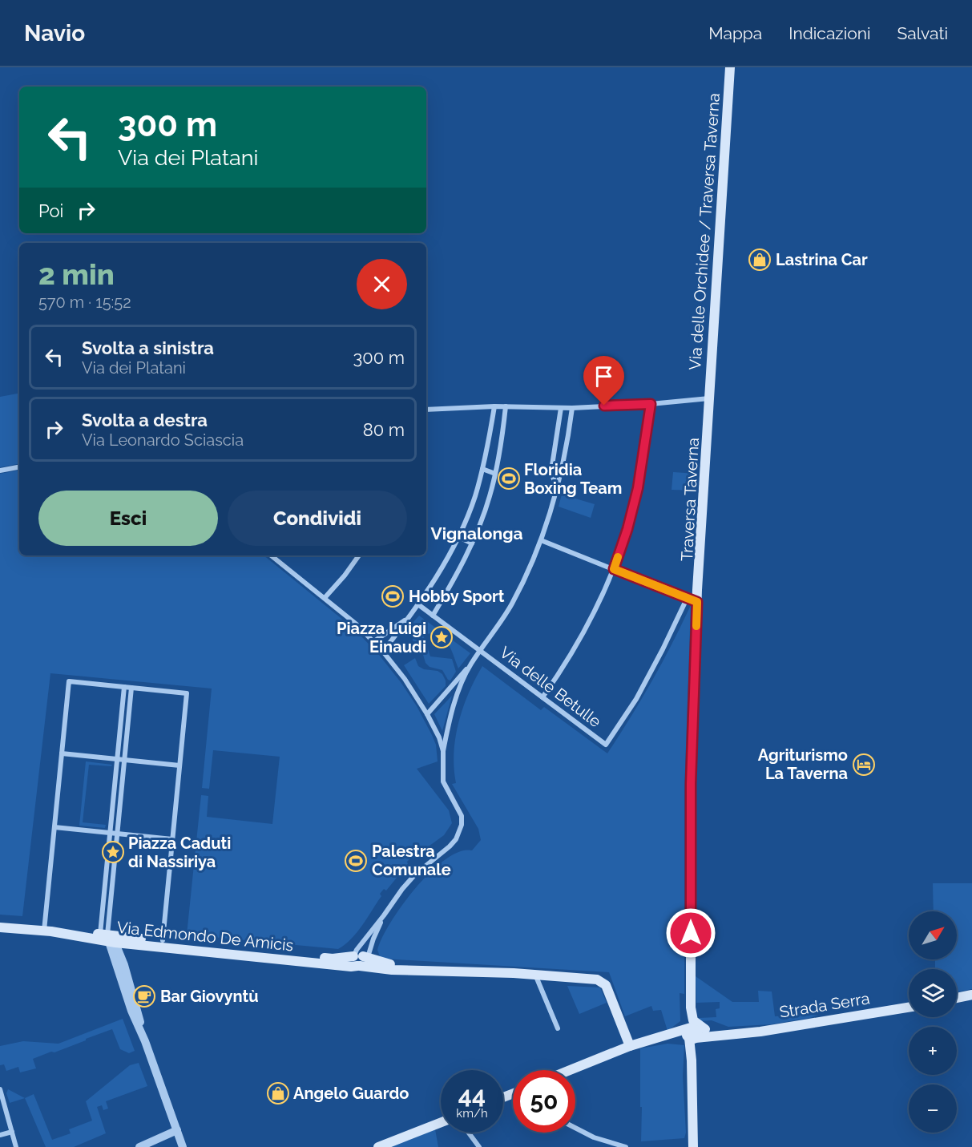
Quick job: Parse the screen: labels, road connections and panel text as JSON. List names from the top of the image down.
{
  "streets": {
    "main road": ["Via delle Orchidee / Traversa Taverna", "Via Edmondo De Amicis", "Strada Serra"],
    "street": ["Via delle Betulle"]
  },
  "districts": ["Vignalonga"],
  "places": {
    "shop": ["Lastrina Car", "Angelo Guardo"],
    "sports": ["Floridia Boxing Team", "Hobby Sport", "Palestra Comunale"],
    "place": ["Piazza Luigi Einaudi", "Piazza Caduti di Nassiriya"],
    "hotel": ["Agriturismo La Taverna"],
    "cafe": ["Bar Giovyntù"]
  },
  "north": "top right",
  "page": {
    "header": "Navio",
    "nav": ["Mappa", "Indicazioni", "Salvati"],
    "turn": ["300 m", "Via dei Platani"],
    "then": "Poi",
    "heading": ["2 min", "570 m · 15:52"],
    "list": [
      {
        "name": "Svolta a sinistra",
        "note": "Via dei Platani",
        "value": "300 m"
      },
      {
        "name": "Svolta a destra",
        "note": "Via Leonardo Sciascia",
        "value": "80 m"
      }
    ],
    "buttons": ["Esci", "Condividi"],
    "map_buttons": ["+", "−"],
    "speed": "44 km/h",
    "limit": "50"
  }
}
